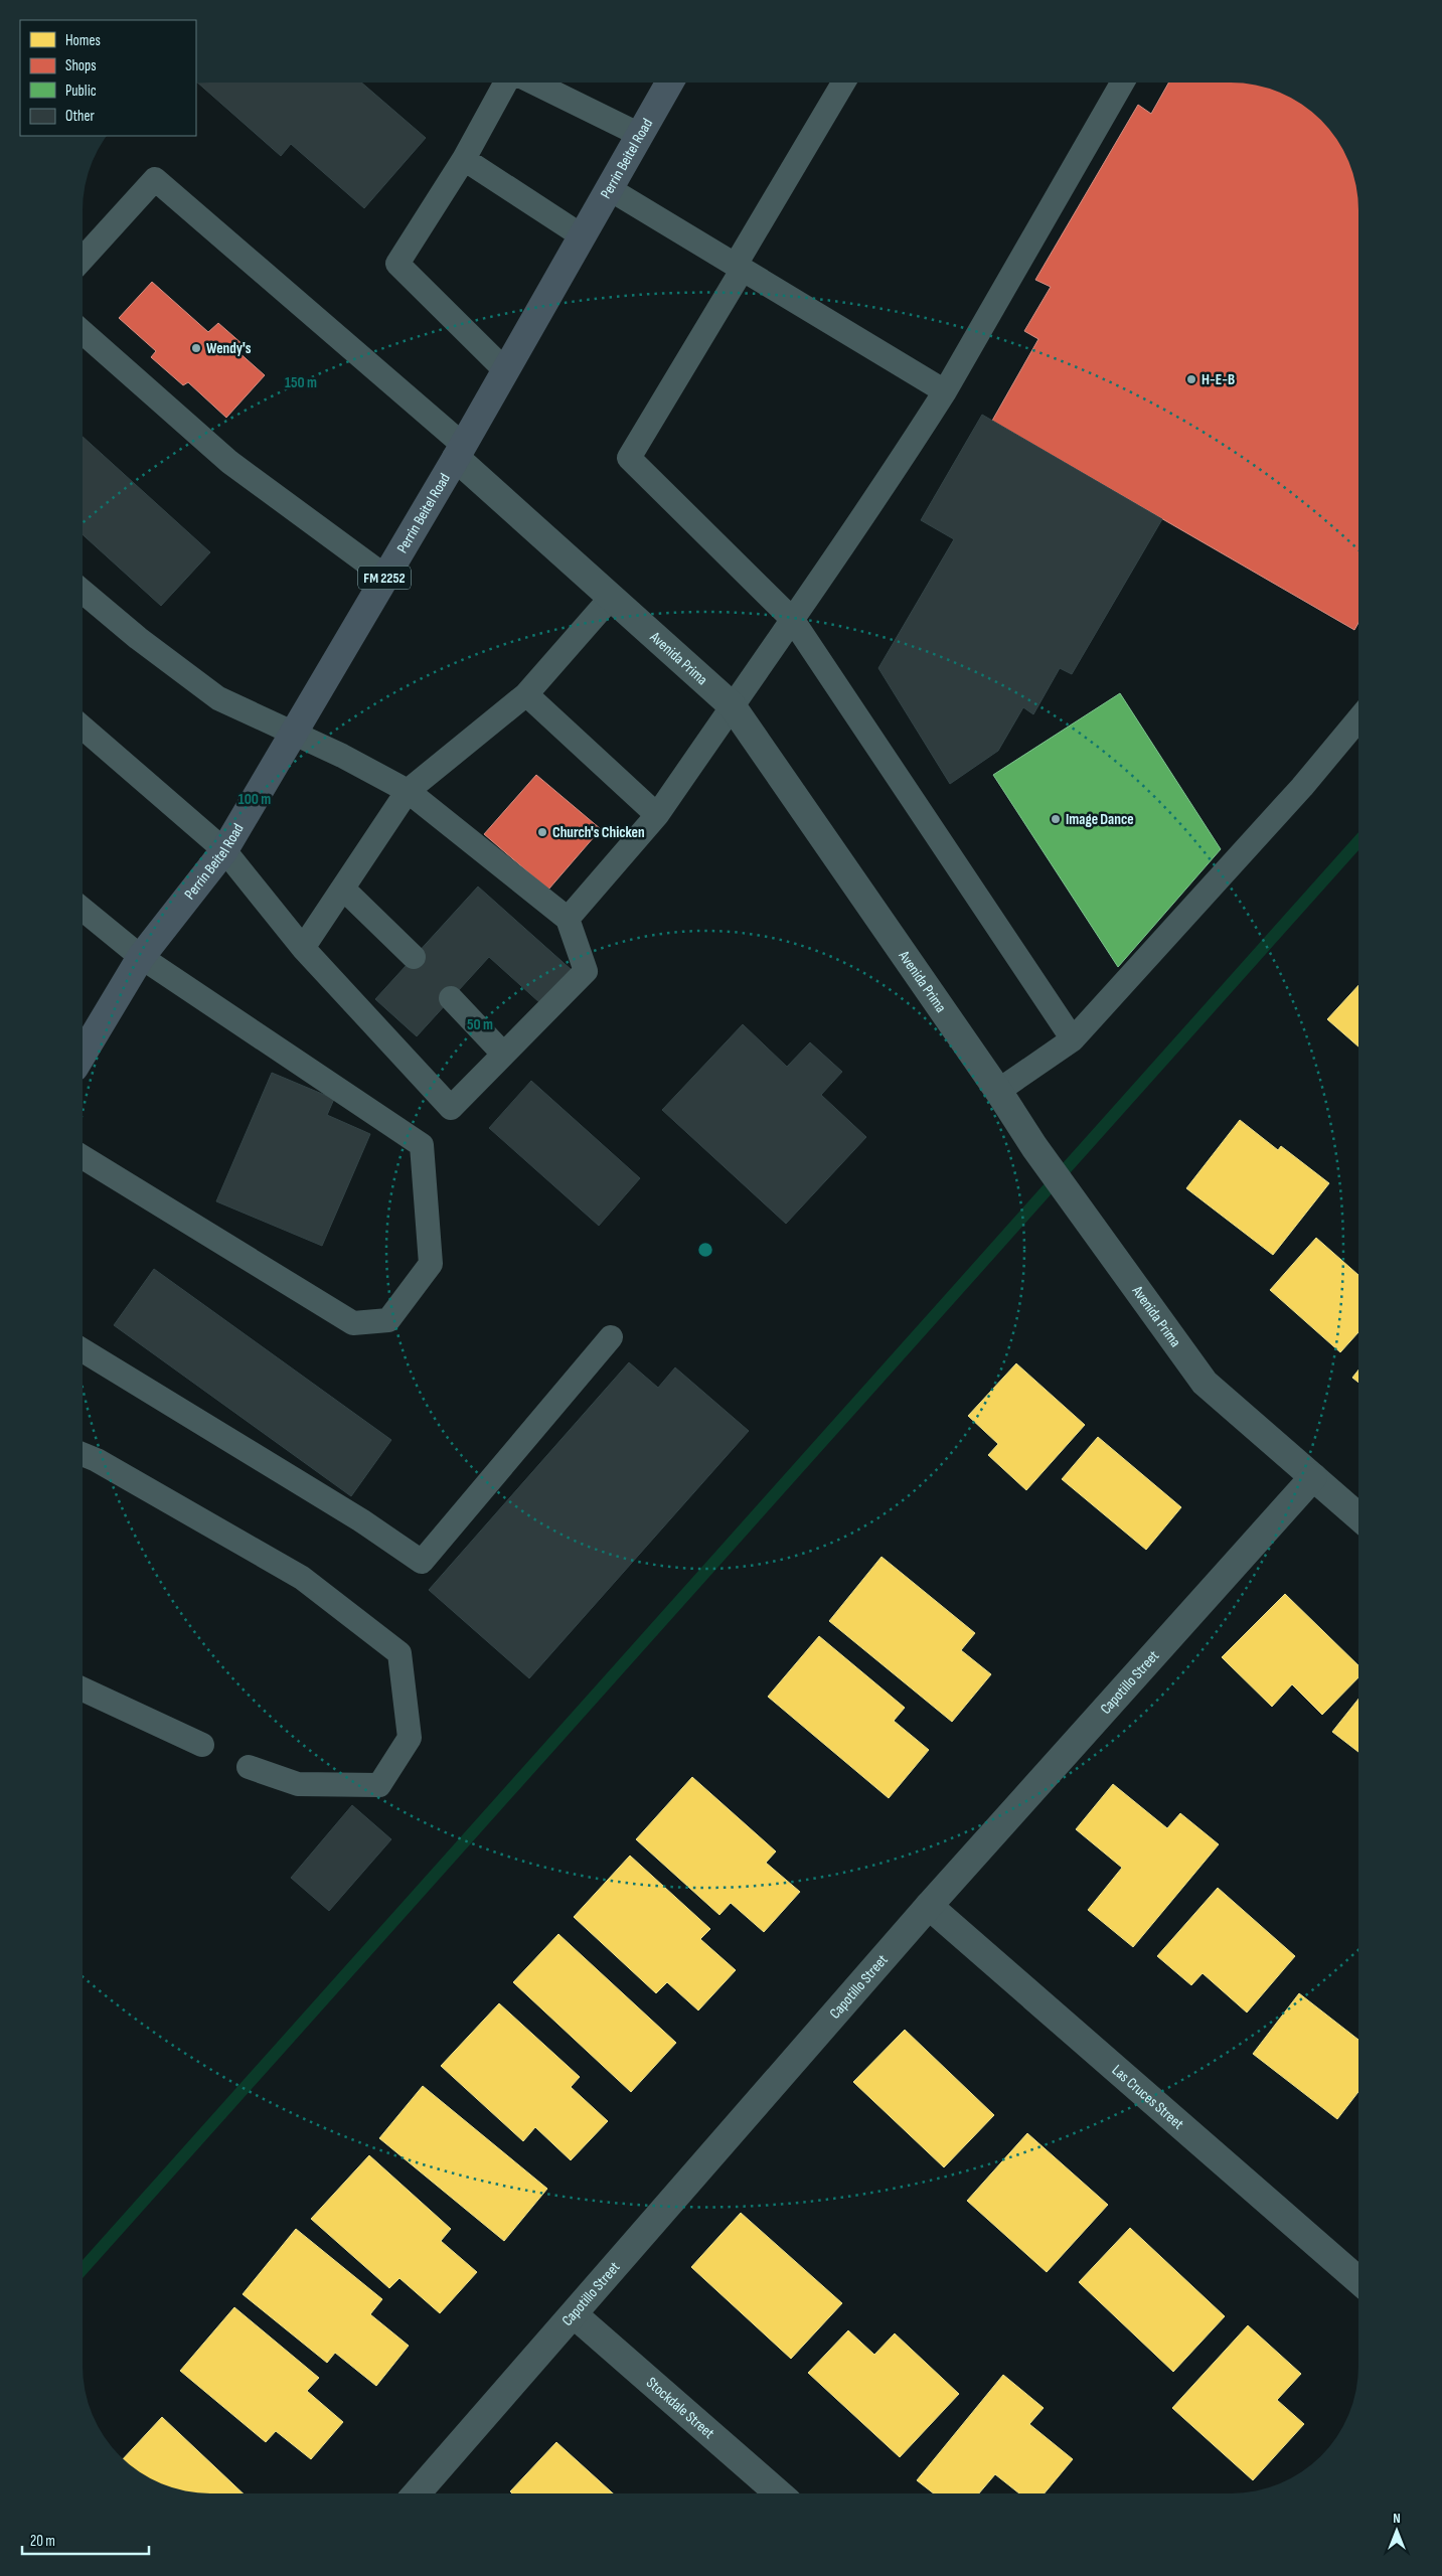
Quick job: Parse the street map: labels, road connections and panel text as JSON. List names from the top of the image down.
{
  "streets": {
    "main road": ["Perrin Beitel Road", "FM 2252"],
    "street": [
      "Avenida Prima",
      "Capotillo Street",
      "Las Cruces Street",
      "Stockdale Street"
    ]
  },
  "crossings": [
    ["Perrin Beitel Road", "Avenida Prima"],
    ["Avenida Prima", "Capotillo Street"],
    ["Capotillo Street", "Las Cruces Street"],
    ["Capotillo Street", "Stockdale Street"]
  ],
  "places": [
    "Wendy's",
    "H-E-B",
    "Image Dance",
    "Church's Chicken"
  ],
  "legend": [
    "Homes",
    "Shops",
    "Public",
    "Other"
  ],
  "scale_bar": "20 m",
  "north": "top",
  "rings": ["150 m", "100 m", "50 m"]
}
